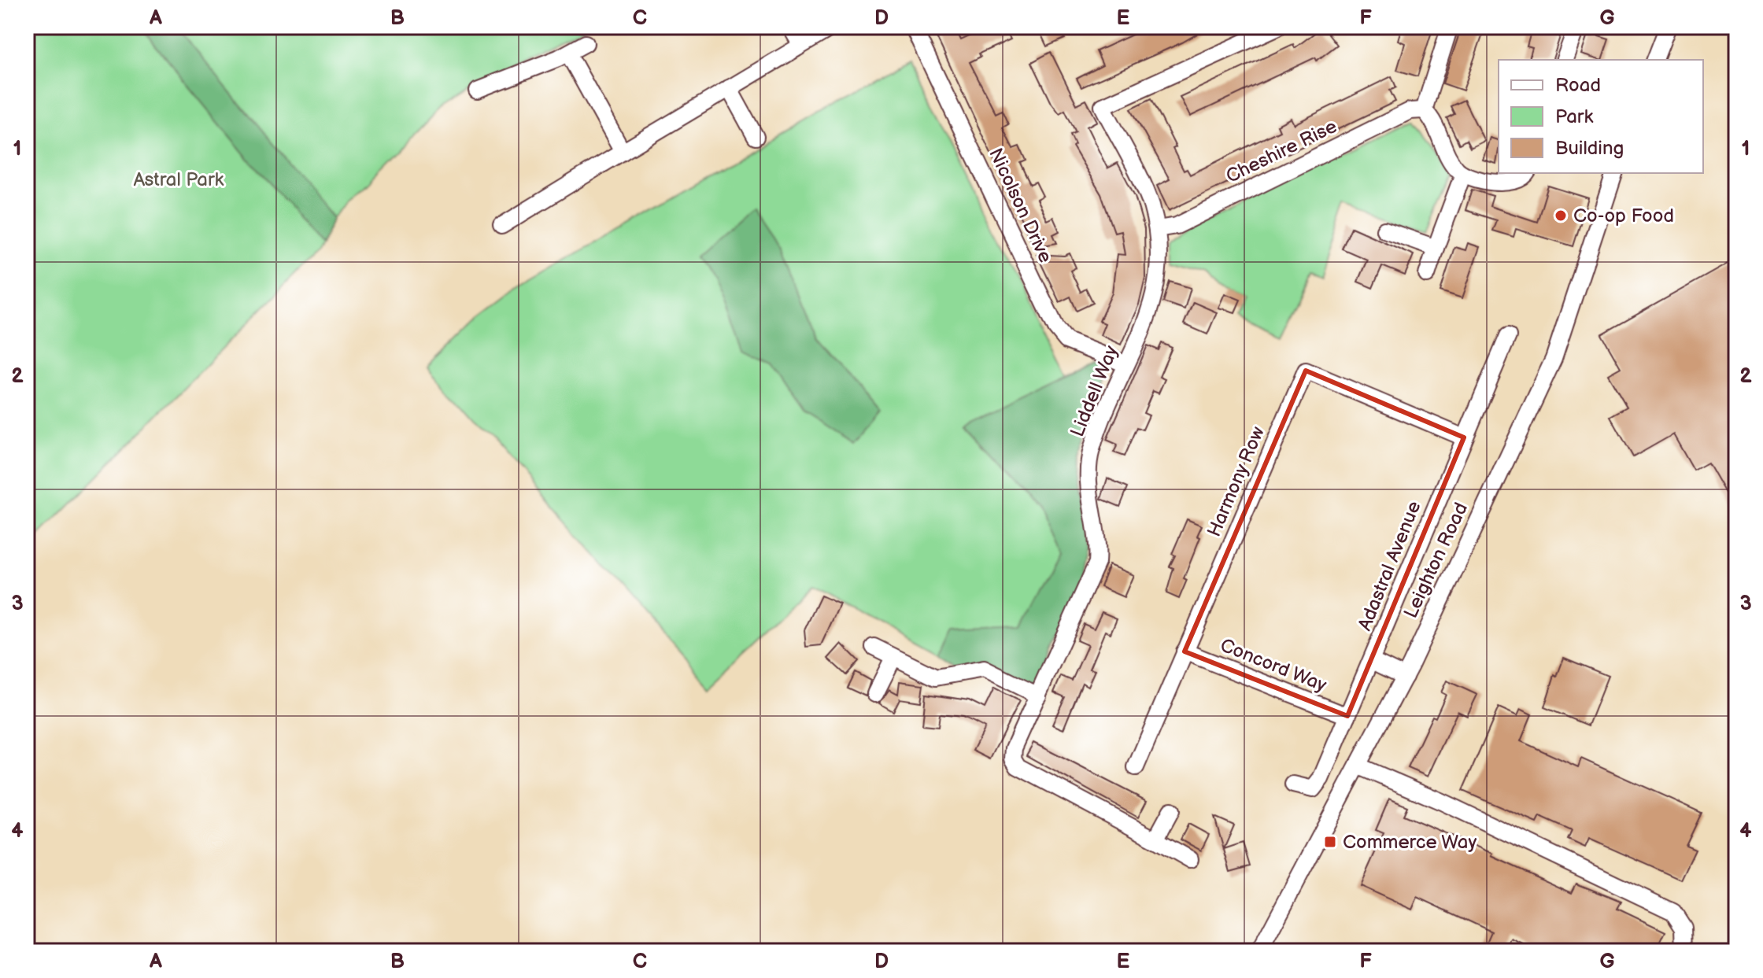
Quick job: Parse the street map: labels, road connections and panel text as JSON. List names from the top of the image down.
{
  "streets": {
    "street": [
      "Cheshire Rise",
      "Nicolson Drive",
      "Liddell Way",
      "Harmony Row",
      "Leighton Road",
      "Adastral Avenue",
      "Concord Way"
    ]
  },
  "crossings": [
    ["Cheshire Rise", "Liddell Way"],
    ["Nicolson Drive", "Liddell Way"],
    ["Harmony Row", "Adastral Avenue"],
    ["Harmony Row", "Concord Way"],
    ["Adastral Avenue", "Concord Way"]
  ],
  "parks": ["Astral Park"],
  "places": {
    "other": ["Co-op Food"],
    "transit": ["Commerce Way"]
  },
  "legend": ["Road", "Park", "Building"],
  "grid": {
    "columns": [
      "A",
      "B",
      "C",
      "D",
      "E",
      "F",
      "G"
    ],
    "rows": [
      "1",
      "2",
      "3",
      "4"
    ]
  }
}
